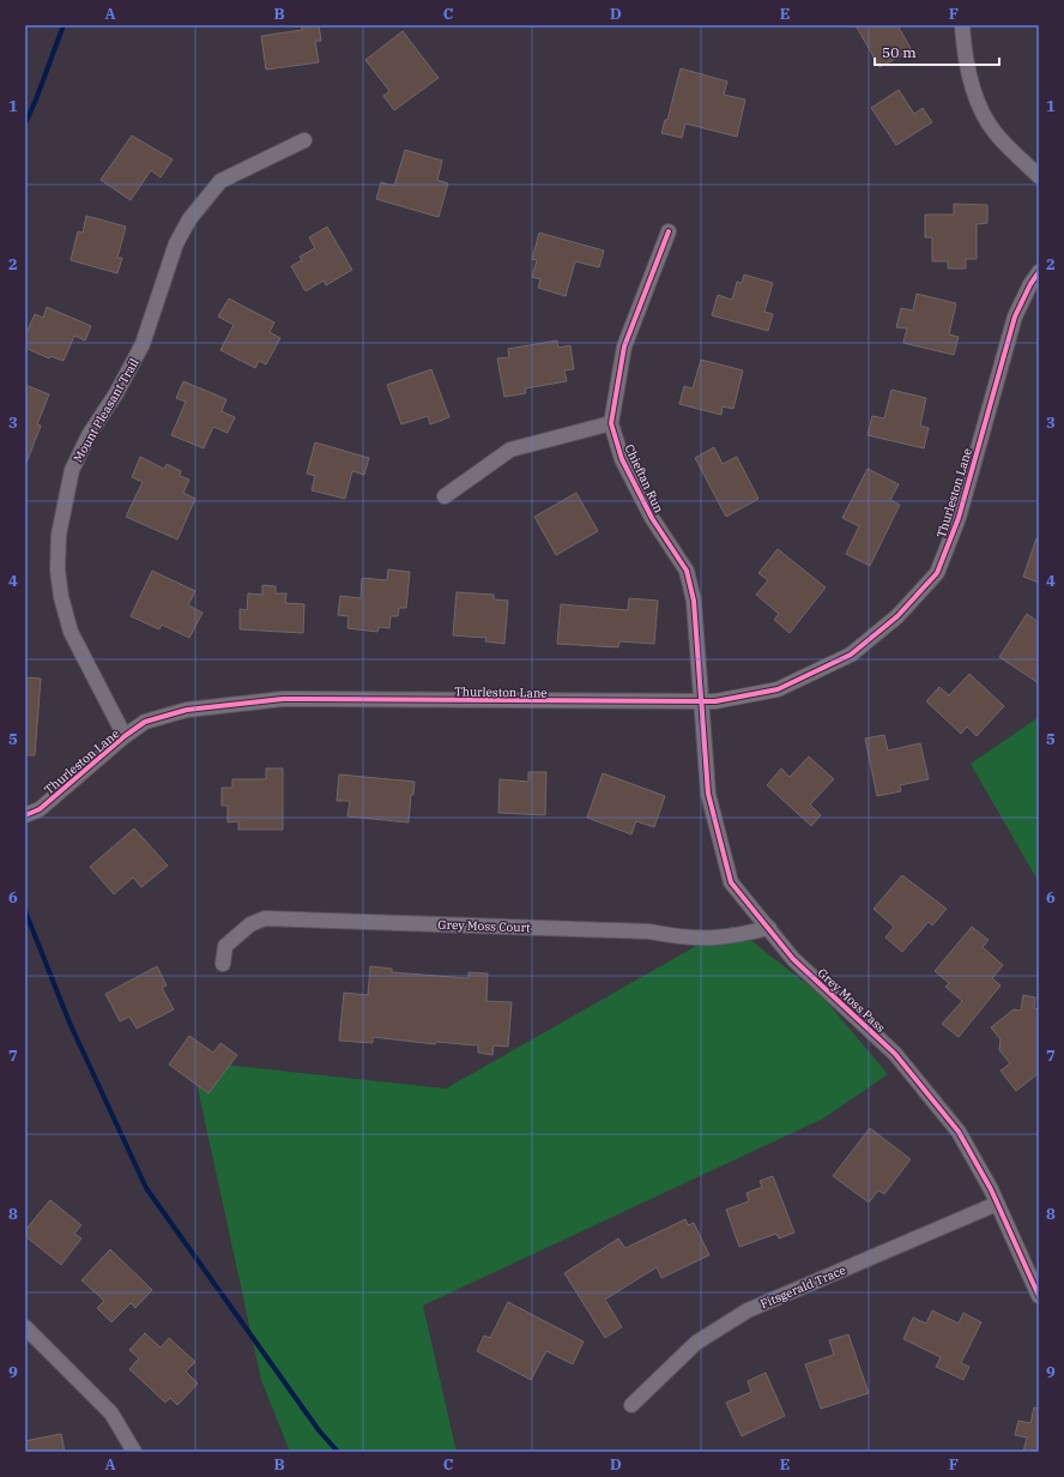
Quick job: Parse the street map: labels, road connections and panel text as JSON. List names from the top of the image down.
{
  "streets": {
    "street": [
      "Mount Pleasant Trail",
      "Chieftan Run",
      "Thurleston Lane",
      "Grey Moss Court",
      "Grey Moss Pass",
      "Fitsgerald Trace"
    ]
  },
  "crossings": [
    ["Mount Pleasant Trail", "Thurleston Lane"],
    ["Chieftan Run", "Thurleston Lane"],
    ["Chieftan Run", "Grey Moss Pass"],
    ["Thurleston Lane", "Grey Moss Pass"],
    ["Grey Moss Court", "Grey Moss Pass"],
    ["Grey Moss Pass", "Fitsgerald Trace"]
  ],
  "scale_bar": "50 m",
  "grid": {
    "columns": [
      "A",
      "B",
      "C",
      "D",
      "E",
      "F"
    ],
    "rows": [
      "1",
      "2",
      "3",
      "4",
      "5",
      "6",
      "7",
      "8",
      "9"
    ]
  }
}
